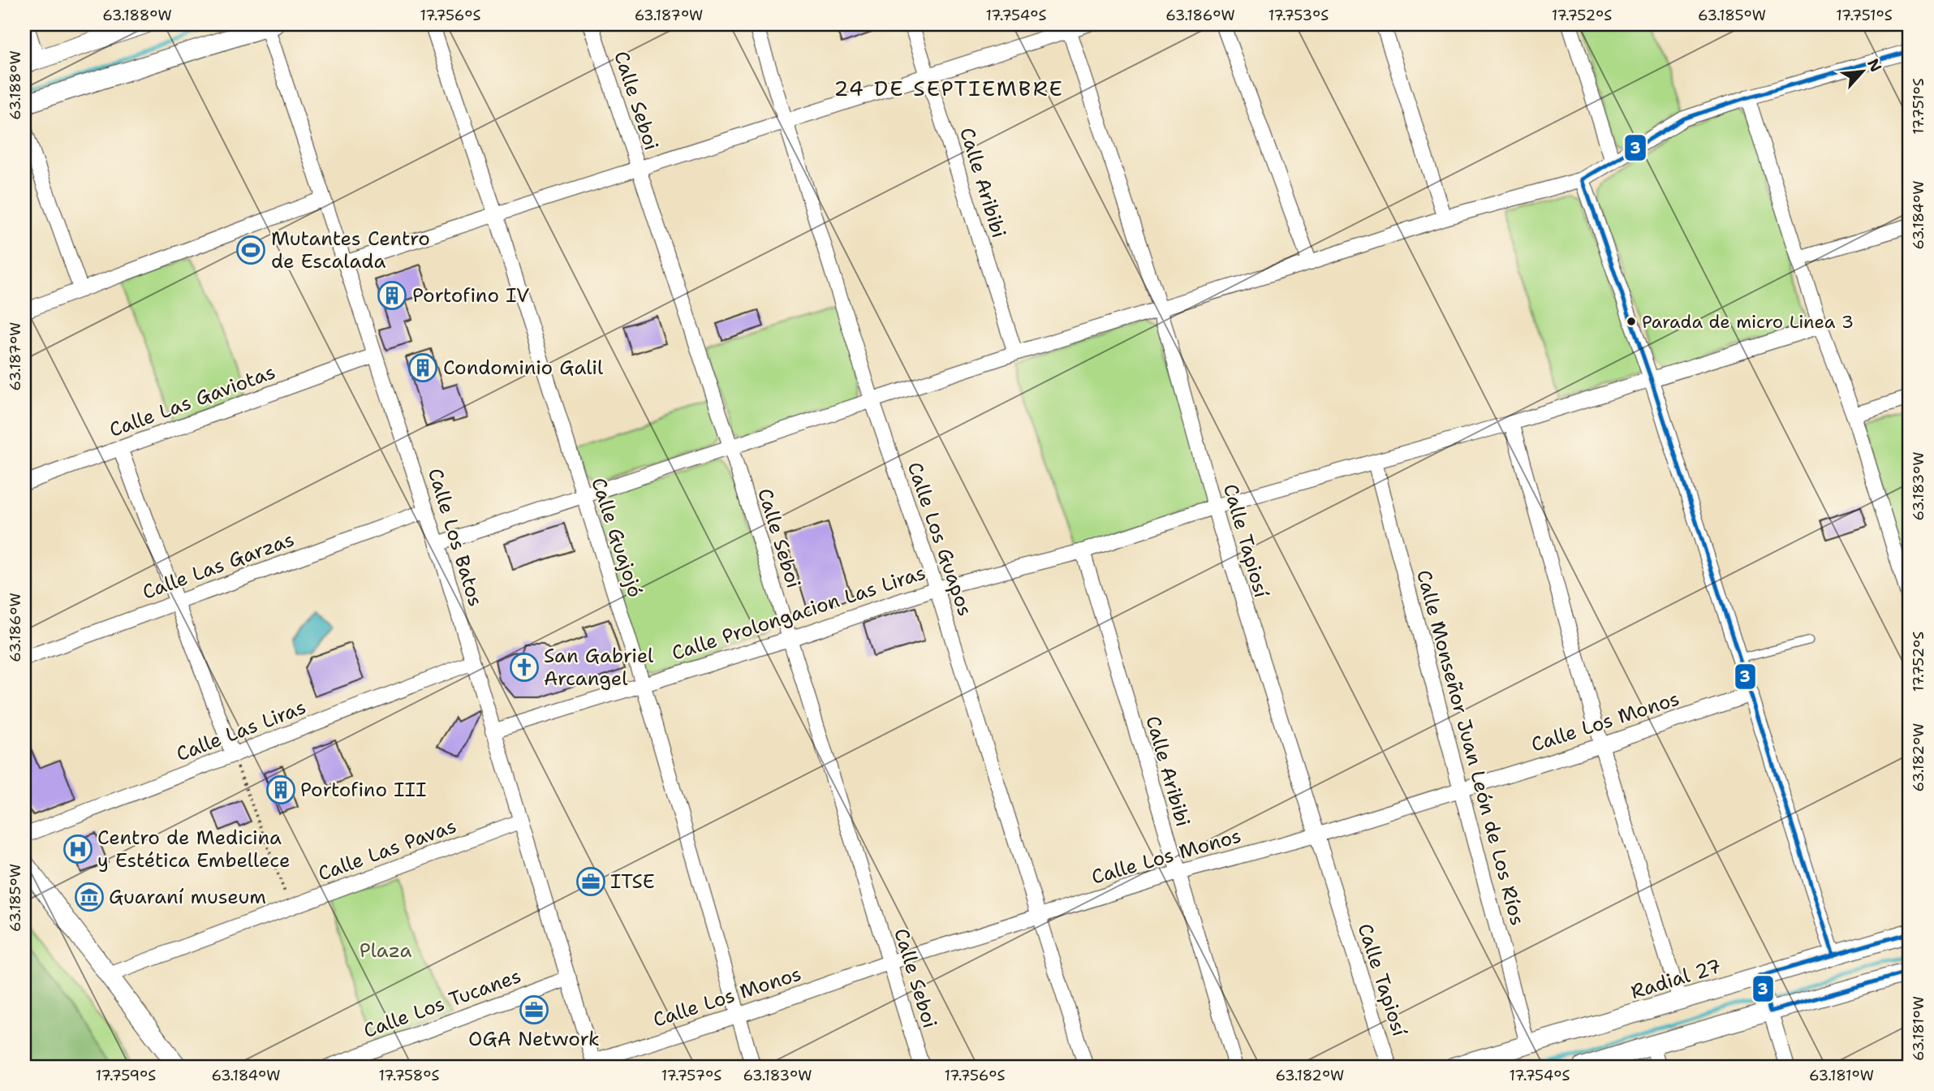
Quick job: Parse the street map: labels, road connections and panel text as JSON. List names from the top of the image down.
{
  "streets": {
    "street": [
      "Calle Seboi",
      "Calle Aribibi",
      "Calle Las Gaviotas",
      "Calle Los Batos",
      "Calle Guajojó",
      "Calle Los Guapos",
      "Calle Tapiosí",
      "Calle Las Garzas",
      "Calle Prolongacion Las Liras",
      "Calle Los Monos",
      "Calle Las Liras",
      "Calle Monseñor Juan León de Los Ríos",
      "Calle Las Pavas",
      "Radial 27",
      "Calle Los Tucanes"
    ]
  },
  "crossings": [
    ["Calle Seboi", "Calle Prolongacion Las Liras"],
    ["Calle Seboi", "Calle Los Monos"],
    ["Calle Aribibi", "Calle Prolongacion Las Liras"],
    ["Calle Aribibi", "Calle Los Monos"],
    ["Calle Las Gaviotas", "Calle Los Batos"],
    ["Calle Los Batos", "Calle Las Garzas"],
    ["Calle Los Batos", "Calle Prolongacion Las Liras"],
    ["Calle Los Batos", "Calle Los Monos"],
    ["Calle Los Batos", "Calle Las Liras"],
    ["Calle Los Batos", "Calle Las Pavas"],
    ["Calle Los Batos", "Calle Los Tucanes"],
    ["Calle Guajojó", "Calle Prolongacion Las Liras"],
    ["Calle Guajojó", "Calle Los Monos"],
    ["Calle Los Guapos", "Calle Prolongacion Las Liras"],
    ["Calle Los Guapos", "Calle Los Monos"],
    ["Calle Tapiosí", "Calle Prolongacion Las Liras"],
    ["Calle Tapiosí", "Calle Los Monos"],
    ["Calle Prolongacion Las Liras", "Calle Monseñor Juan León de Los Ríos"],
    ["Calle Los Monos", "Calle Monseñor Juan León de Los Ríos"],
    ["Calle Monseñor Juan León de Los Ríos", "Radial 27"]
  ],
  "districts": ["24 DE SEPTIEMBRE"],
  "parks": ["Plaza"],
  "places": {
    "sports": ["Mutantes Centro de Escalada"],
    "building": ["Portofino IV", "Condominio Galil", "Portofino III"],
    "other": ["Parada de micro Linea 3"],
    "church": ["San Gabriel Arcangel"],
    "hospital": ["Centro de Medicina y Estética Embellece"],
    "office": ["ITSE", "OGA Network"],
    "museum": ["Guaraní museum"]
  },
  "lines": ["transit line 3"],
  "north": "top right",
  "coordinates": [
    "63.188°W",
    "17.756°S",
    "63.187°W",
    "17.754°S",
    "63.186°W",
    "17.753°S",
    "17.752°S",
    "63.185°W",
    "17.751°S",
    "63.184°W",
    "63.183°W",
    "63.182°W",
    "63.181°W",
    "17.759°S",
    "17.758°S",
    "17.757°S"
  ]
}
